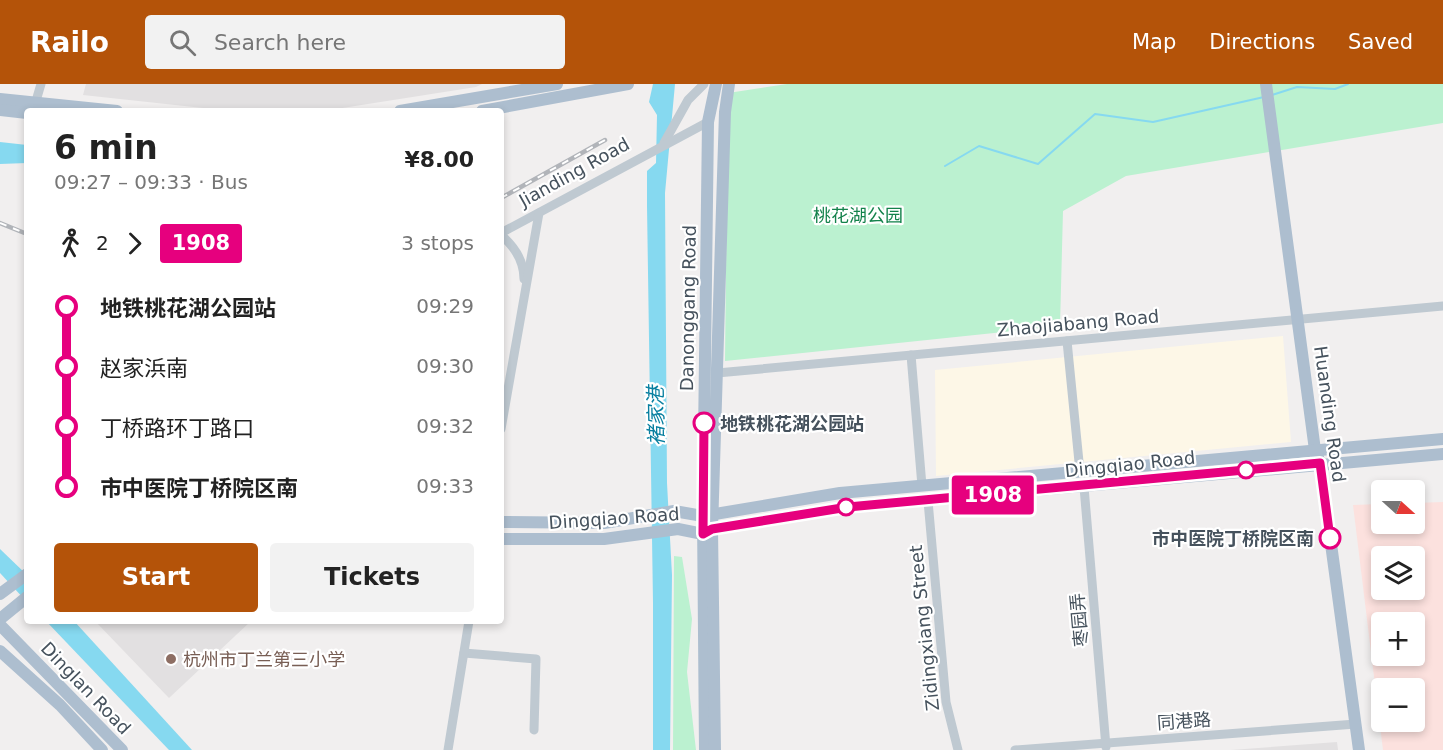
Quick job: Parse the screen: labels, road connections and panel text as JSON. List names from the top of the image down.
{
  "streets": {
    "main road": [
      "Danonggang Road",
      "Huanding Road",
      "Dingqiao Road",
      "Dinglan Road"
    ],
    "street": [
      "Jianding Road",
      "Zhaojiabang Road",
      "枣园弄",
      "Zidingxiang Street",
      "同港路"
    ]
  },
  "crossings": [
    ["Jianding Road", "Danonggang Road"],
    ["Danonggang Road", "Zhaojiabang Road"],
    ["Danonggang Road", "Dingqiao Road"],
    ["Zhaojiabang Road", "Huanding Road"],
    ["Huanding Road", "Dingqiao Road"],
    ["Huanding Road", "同港路"],
    ["Dingqiao Road", "枣园弄"],
    ["Dingqiao Road", "Zidingxiang Street"],
    ["枣园弄", "同港路"]
  ],
  "water": ["褚家港"],
  "parks": ["桃花湖公园"],
  "places": ["地铁桃花湖公园站", "市中医院丁桥院区南", "杭州市丁兰第三小学"],
  "lines": ["bus line 1908"],
  "north": "right",
  "page": {
    "header": "Railo",
    "search": "Search here",
    "nav": ["Map", "Directions", "Saved"],
    "on_map": "1908",
    "heading": ["6 min", "09:27 – 09:33 · Bus", "¥8.00"],
    "legs": ["2", "1908", "3 stops"],
    "list": [
      {
        "name": "地铁桃花湖公园站",
        "value": "09:29"
      },
      {
        "name": "赵家浜南",
        "value": "09:30"
      },
      {
        "name": "丁桥路环丁路口",
        "value": "09:32"
      },
      {
        "name": "市中医院丁桥院区南",
        "value": "09:33"
      }
    ],
    "map_buttons": ["+", "−"],
    "buttons": ["Start", "Tickets"]
  }
}
